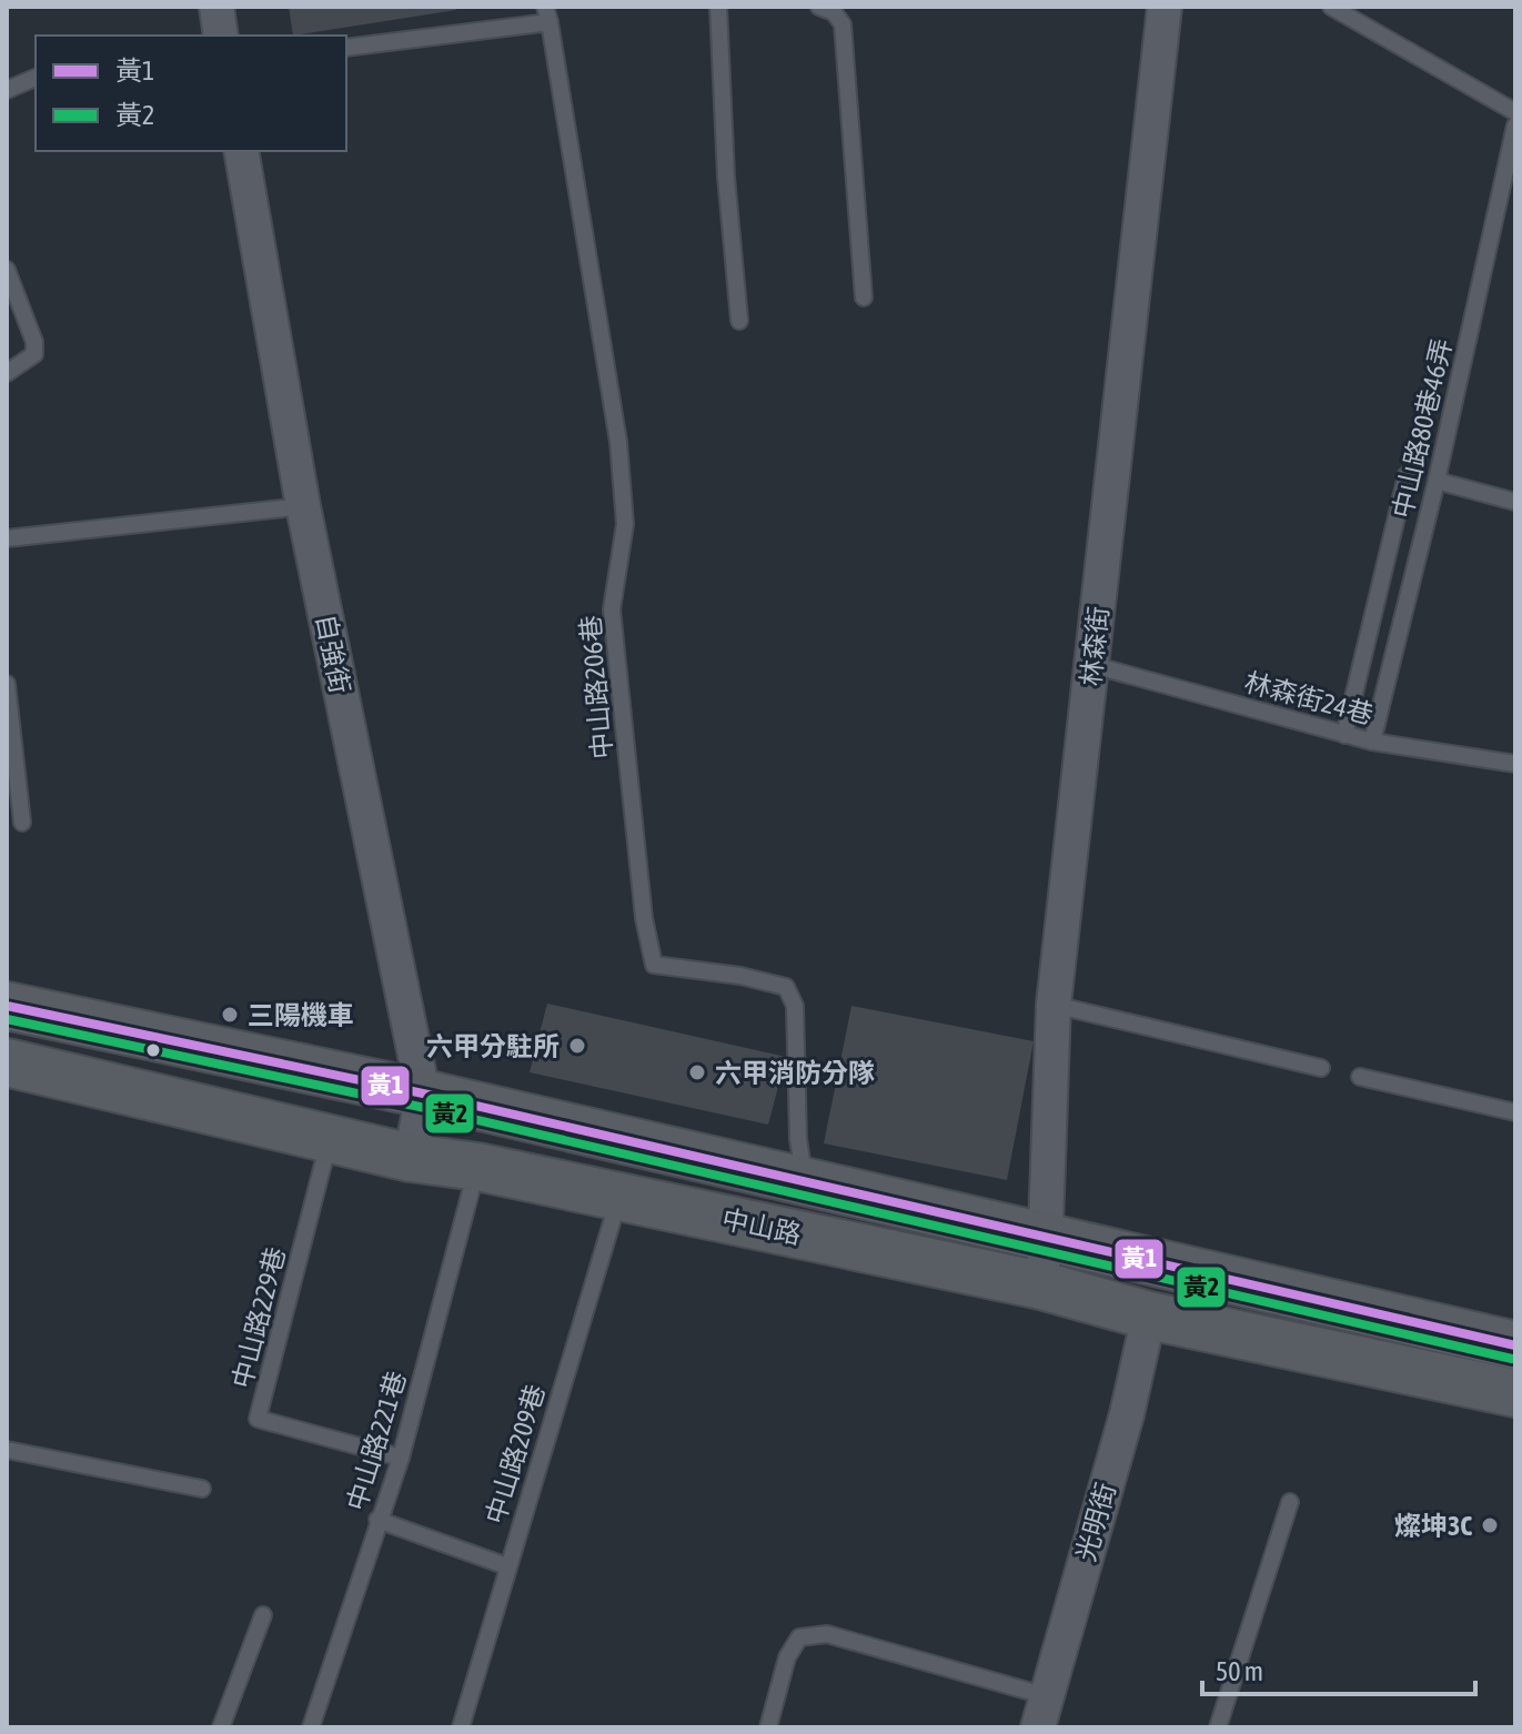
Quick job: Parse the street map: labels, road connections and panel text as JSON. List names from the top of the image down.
{
  "streets": {
    "main road": ["中山路"],
    "street": ["林森街", "自強街", "光明街"],
    "lane": [
      "中山路80巷46弄",
      "中山路206巷",
      "林森街24巷",
      "中山路229巷",
      "中山路221巷",
      "中山路209巷"
    ]
  },
  "crossings": [
    ["中山路80巷46弄", "林森街24巷"],
    ["林森街", "林森街24巷"],
    ["林森街", "中山路"],
    ["自強街", "中山路"],
    ["中山路206巷", "中山路"],
    ["中山路", "中山路229巷"],
    ["中山路", "中山路221巷"],
    ["中山路", "中山路209巷"],
    ["中山路", "光明街"],
    ["中山路229巷", "中山路221巷"]
  ],
  "places": [
    "三陽機車",
    "六甲分駐所",
    "六甲消防分隊",
    "燦坤3C"
  ],
  "lines": ["transit line 黃1", "transit line 黃2"],
  "legend": ["黃1", "黃2"],
  "scale_bar": "50 m"
}
